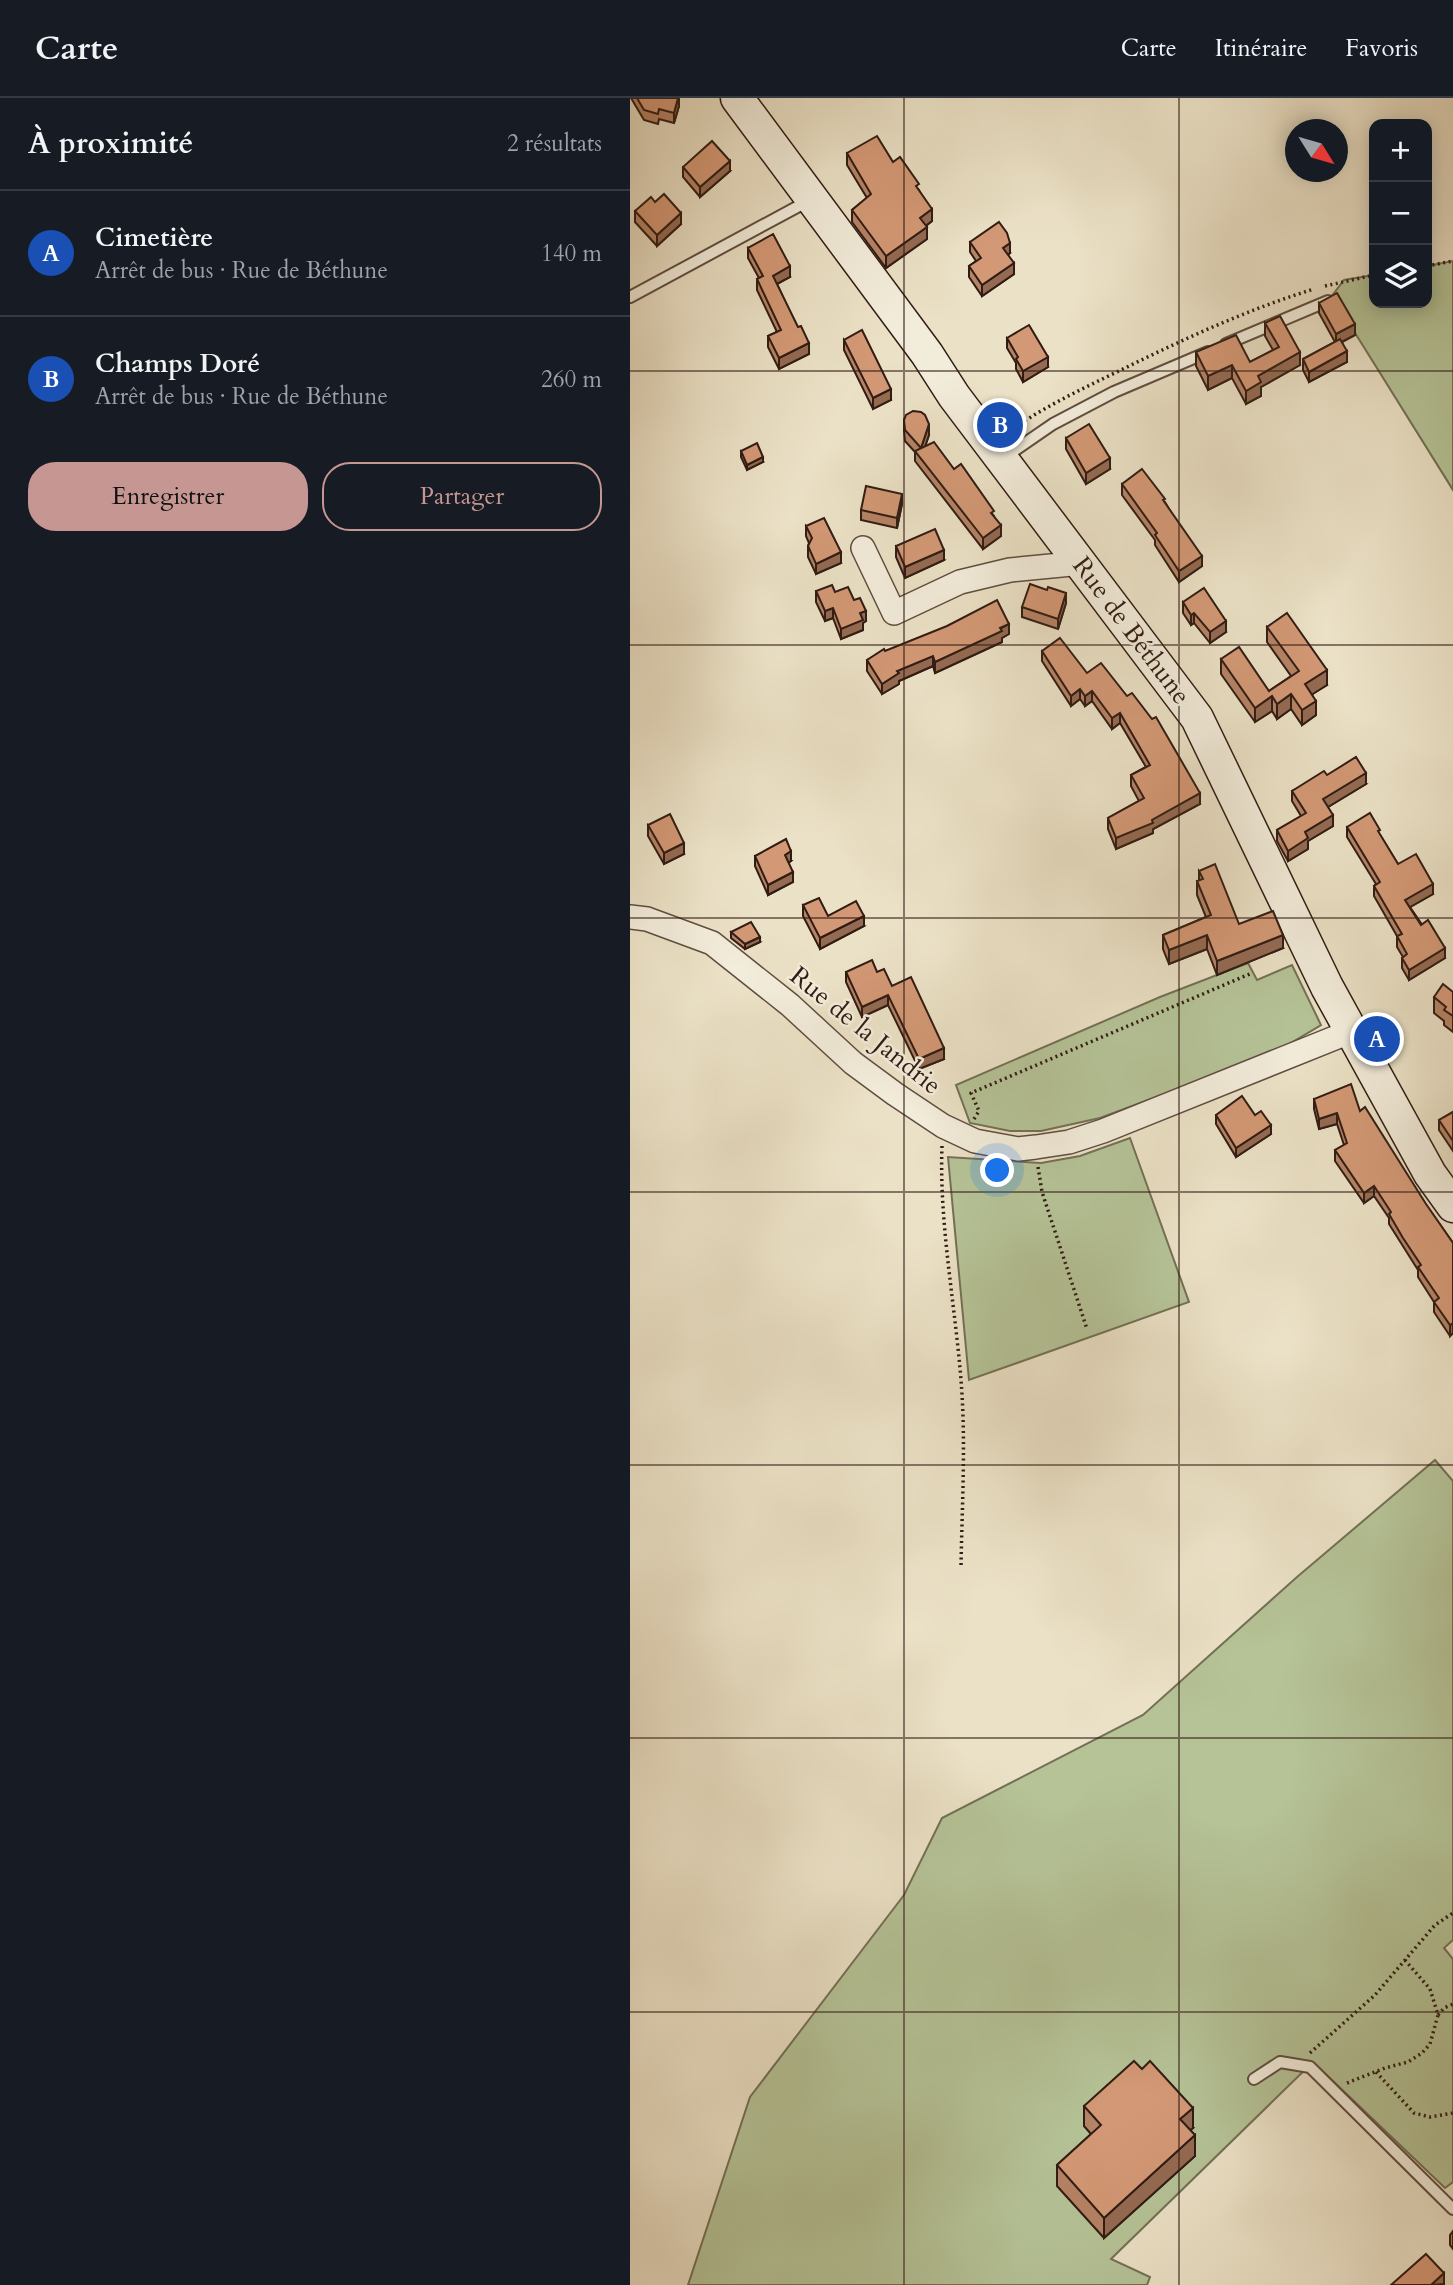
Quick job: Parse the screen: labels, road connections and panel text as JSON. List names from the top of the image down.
{
  "streets": {
    "street": ["Rue de Béthune", "Rue de la Jandrie"]
  },
  "crossings": [
    ["Rue de Béthune", "Rue de la Jandrie"]
  ],
  "north": "bottom right",
  "page": {
    "header": "Carte",
    "nav": ["Carte", "Itinéraire", "Favoris"],
    "heading": ["À proximité", "2 résultats"],
    "map_buttons": ["+", "−"],
    "list": [
      {
        "mark": "A",
        "name": "Cimetière",
        "note": "Arrêt de bus · Rue de Béthune",
        "value": "140 m"
      },
      {
        "mark": "B",
        "name": "Champs Doré",
        "note": "Arrêt de bus · Rue de Béthune",
        "value": "260 m"
      }
    ],
    "pins": ["B", "A"],
    "buttons": ["Enregistrer", "Partager"]
  }
}
